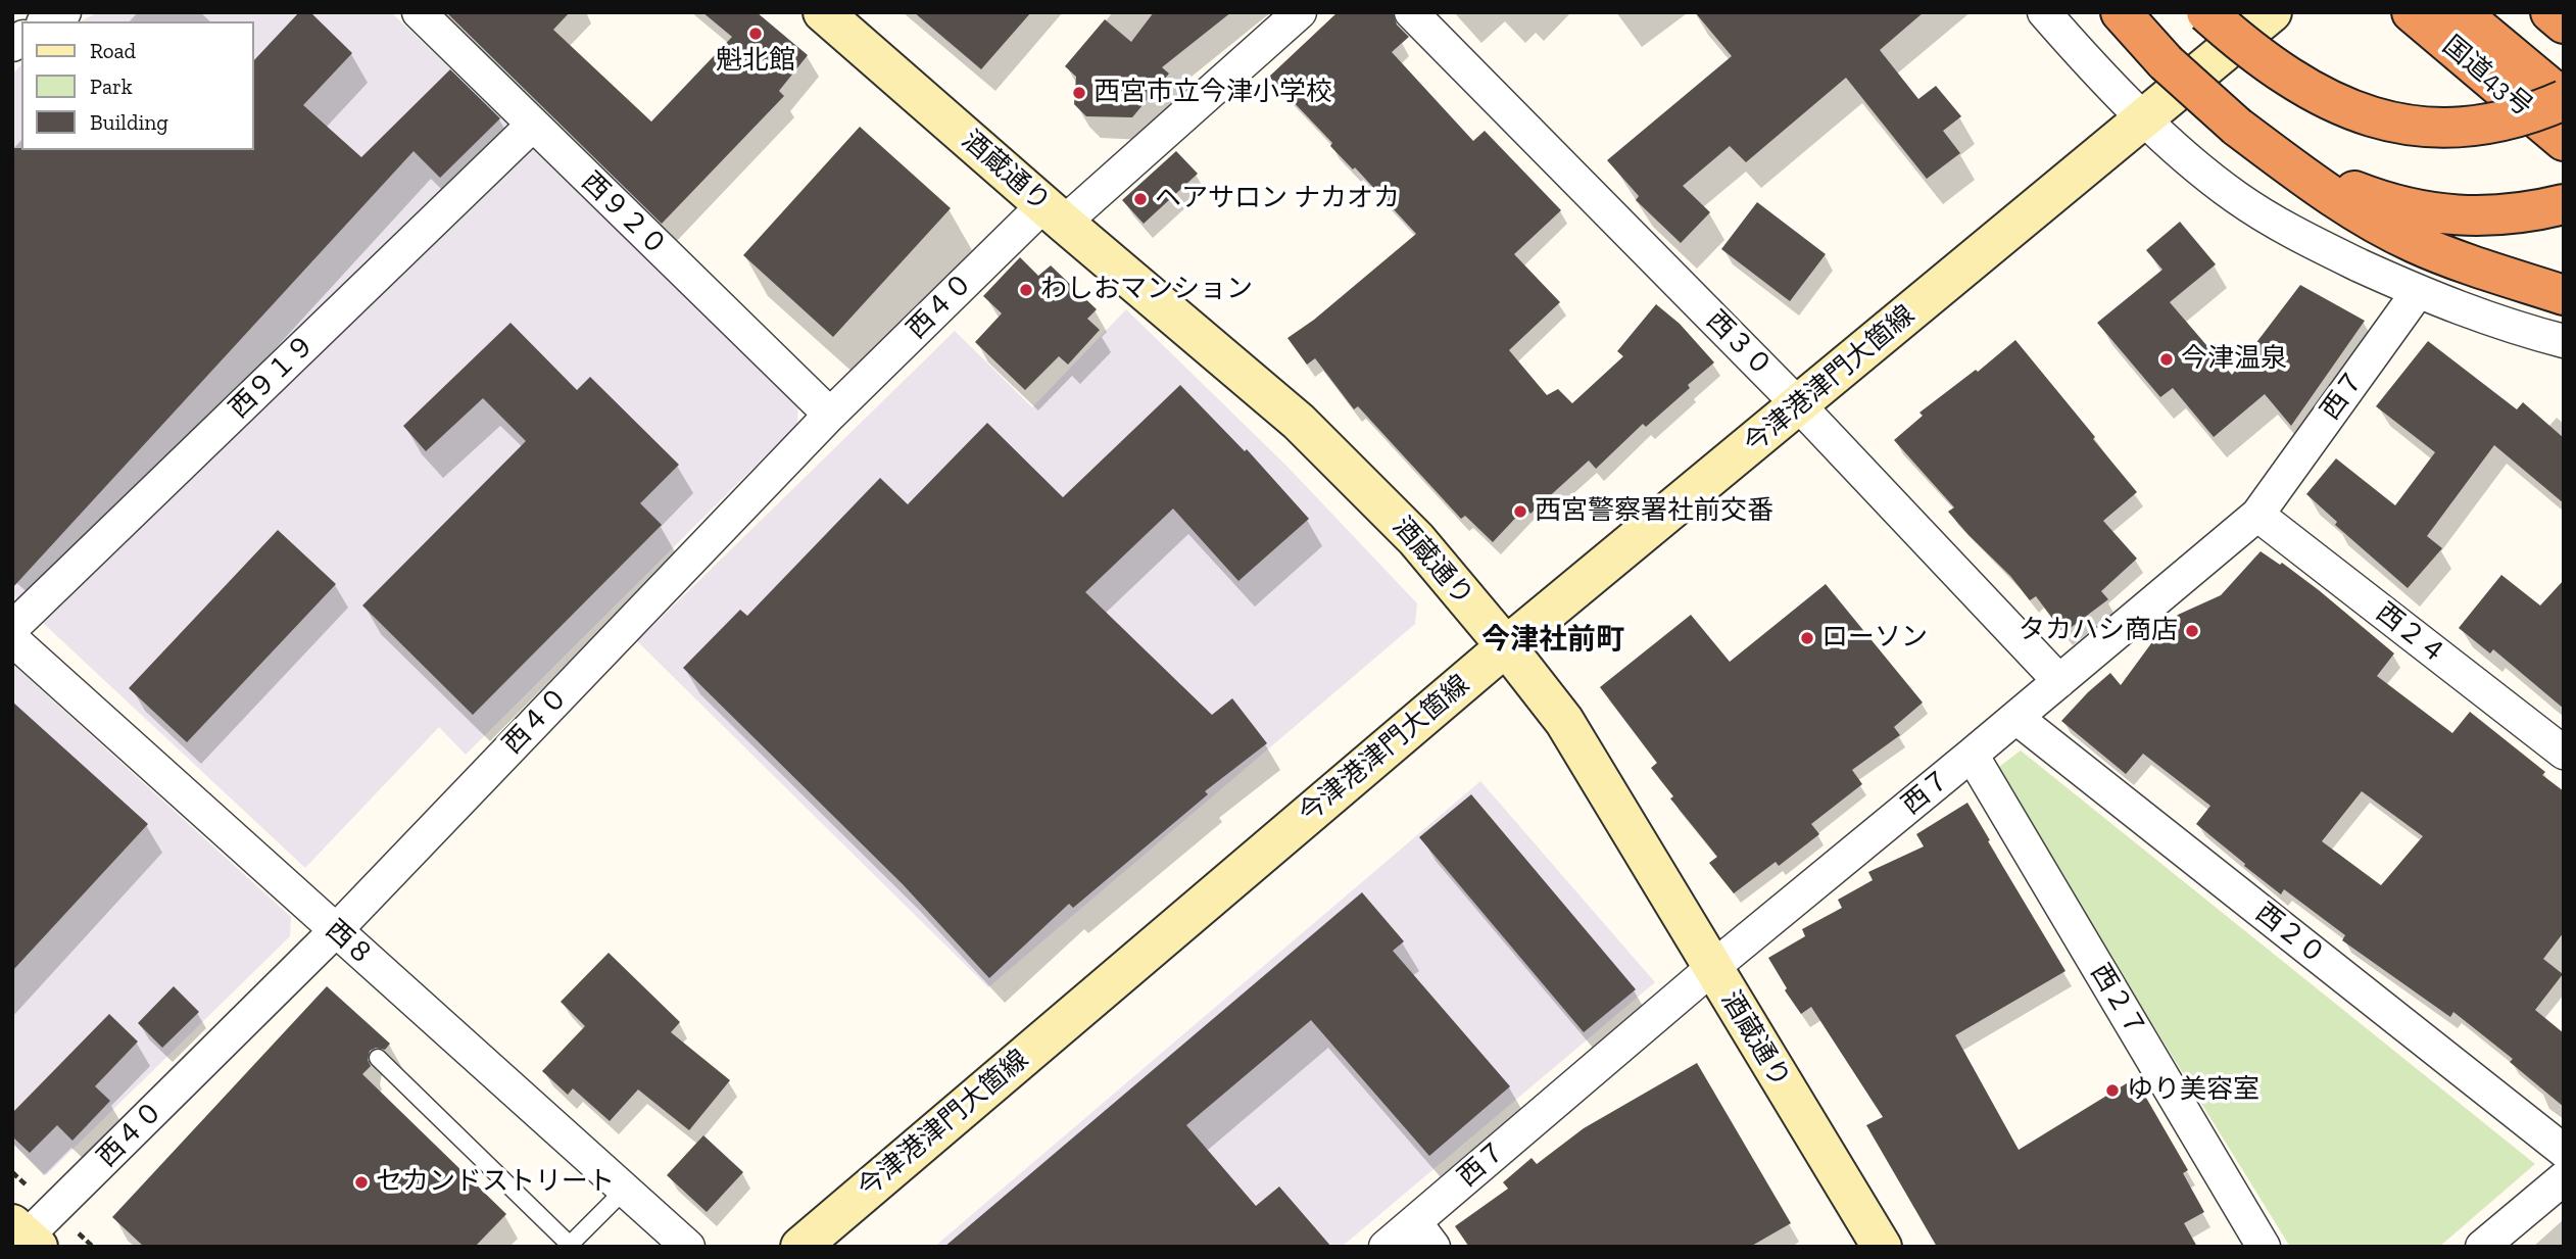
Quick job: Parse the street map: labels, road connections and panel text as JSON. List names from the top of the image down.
{
  "streets": {
    "highway": ["国道43号"],
    "main road": ["酒蔵通り", "今津港津門大箇線"],
    "street": [
      "西９２０",
      "西４０",
      "西３０",
      "西９１９",
      "西７",
      "西２４",
      "西２０",
      "西８",
      "西２７"
    ]
  },
  "crossings": [
    ["酒蔵通り", "西４０"],
    ["酒蔵通り", "今津港津門大箇線"],
    ["酒蔵通り", "西７"],
    ["西９２０", "西４０"],
    ["西９２０", "西９１９"],
    ["西４０", "西８"],
    ["西３０", "今津港津門大箇線"],
    ["西３０", "西７"],
    ["西７", "西２４"],
    ["西７", "西２０"],
    ["西７", "西２７"]
  ],
  "districts": ["今津社前町"],
  "places": [
    "魁北館",
    "西宮市立今津小学校",
    "ヘアサロン ナカオカ",
    "わしおマンション",
    "今津温泉",
    "西宮警察署社前交番",
    "タカハシ商店",
    "ローソン",
    "ゆり美容室",
    "セカンドストリート"
  ],
  "legend": ["Road", "Park", "Building"]
}
